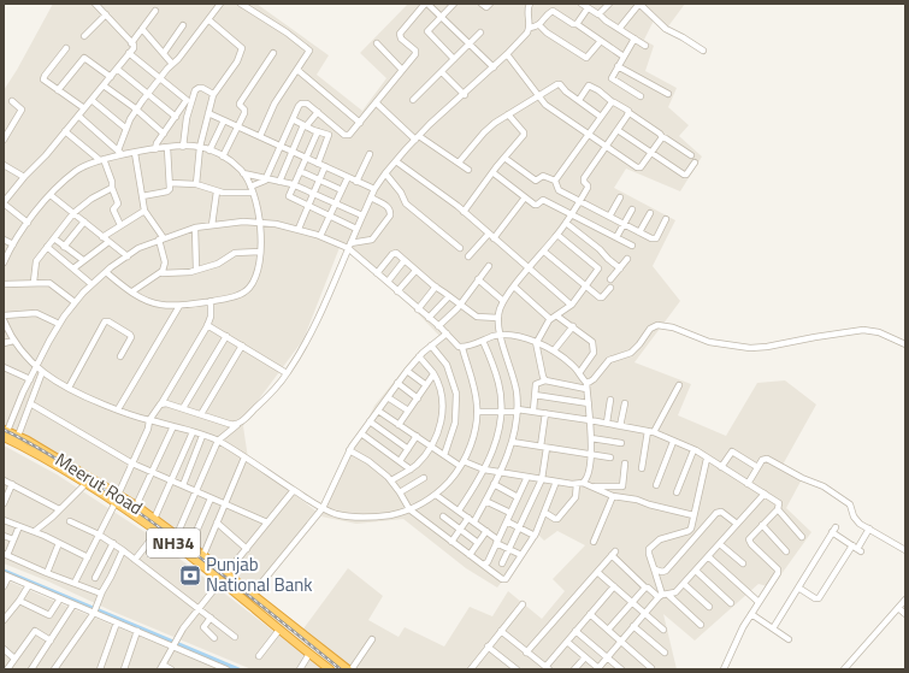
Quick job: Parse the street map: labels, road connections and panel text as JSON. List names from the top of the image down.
{
  "streets": {
    "highway": ["Meerut Road", "NH34"]
  },
  "places": {
    "bank": ["Punjab National Bank"]
  }
}
